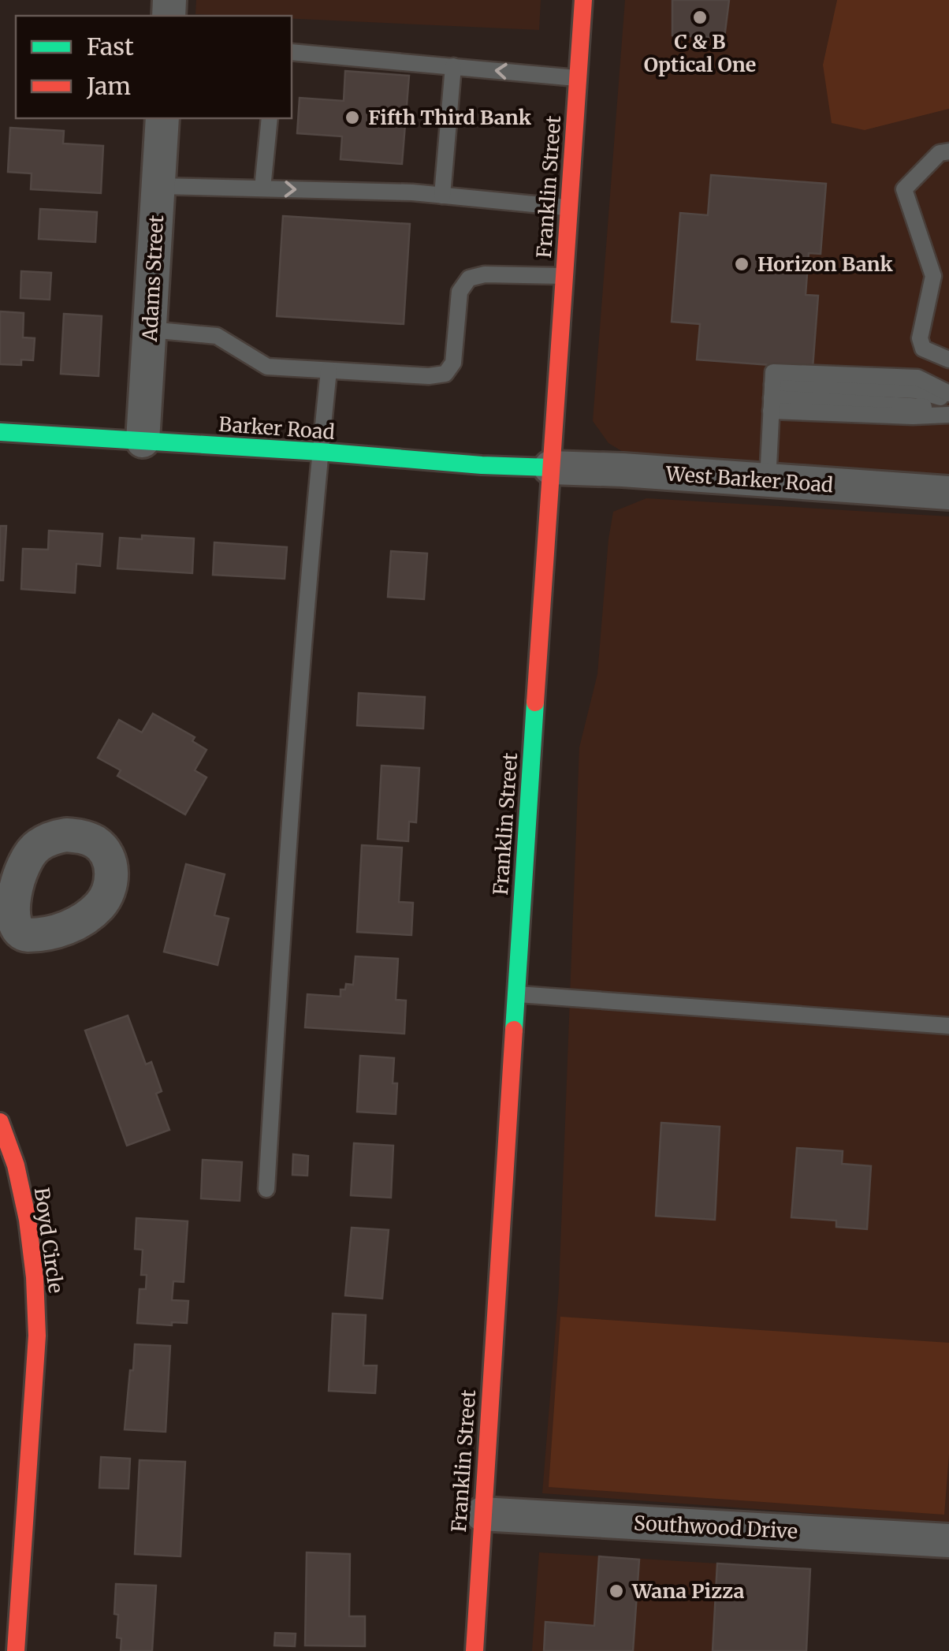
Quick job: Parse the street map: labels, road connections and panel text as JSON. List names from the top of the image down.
{
  "streets": {
    "main road": ["Franklin Street", "Barker Road", "Boyd Circle"],
    "street": ["Adams Street", "West Barker Road", "Southwood Drive"]
  },
  "crossings": [
    ["Franklin Street", "Barker Road"],
    ["Franklin Street", "West Barker Road"],
    ["Franklin Street", "Southwood Drive"],
    ["Adams Street", "Barker Road"],
    ["Barker Road", "West Barker Road"]
  ],
  "places": [
    "C & B Optical One",
    "Fifth Third Bank",
    "Horizon Bank",
    "Wana Pizza"
  ],
  "legend": ["Fast", "Jam"]
}
